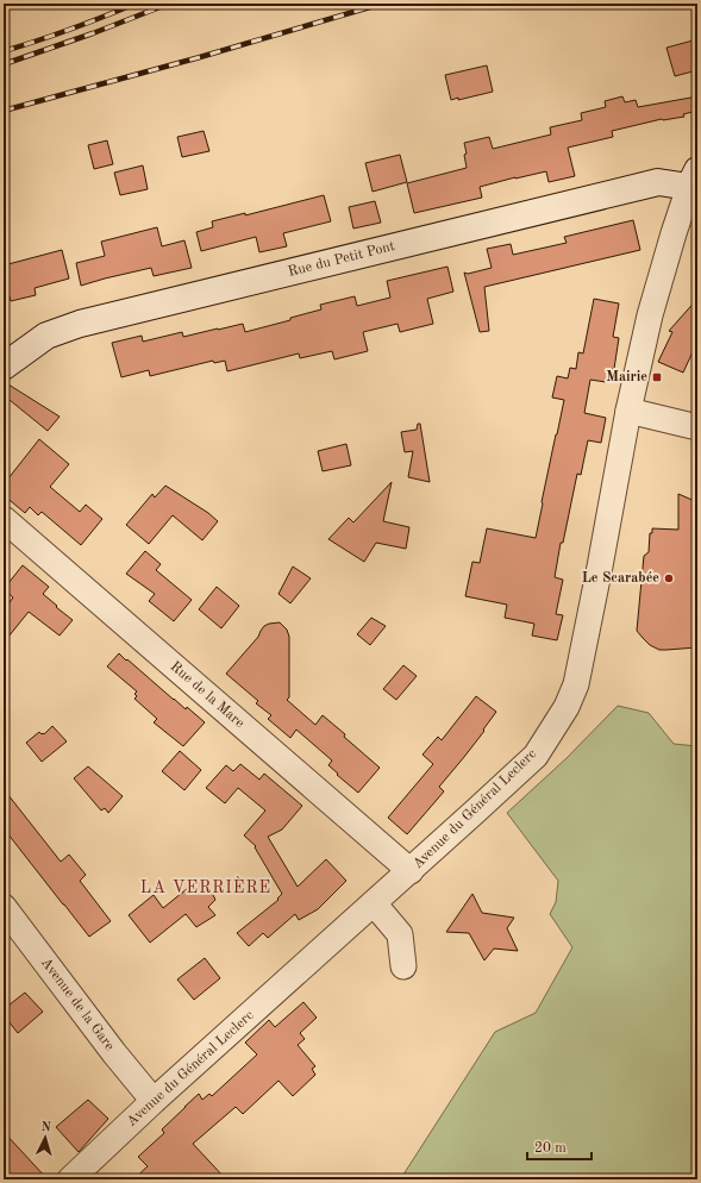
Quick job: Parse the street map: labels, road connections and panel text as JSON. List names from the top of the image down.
{
  "streets": {
    "street": [
      "Rue du Petit Pont",
      "Rue de la Mare",
      "Avenue du Général Leclerc",
      "Avenue de la Gare"
    ]
  },
  "crossings": [
    ["Rue du Petit Pont", "Avenue du Général Leclerc"],
    ["Rue de la Mare", "Avenue du Général Leclerc"],
    ["Avenue du Général Leclerc", "Avenue de la Gare"]
  ],
  "districts": ["LA VERRIÈRE"],
  "places": {
    "transit": ["Mairie"],
    "other": ["Le Scarabée"]
  },
  "scale_bar": "20 m",
  "north": "top"
}
